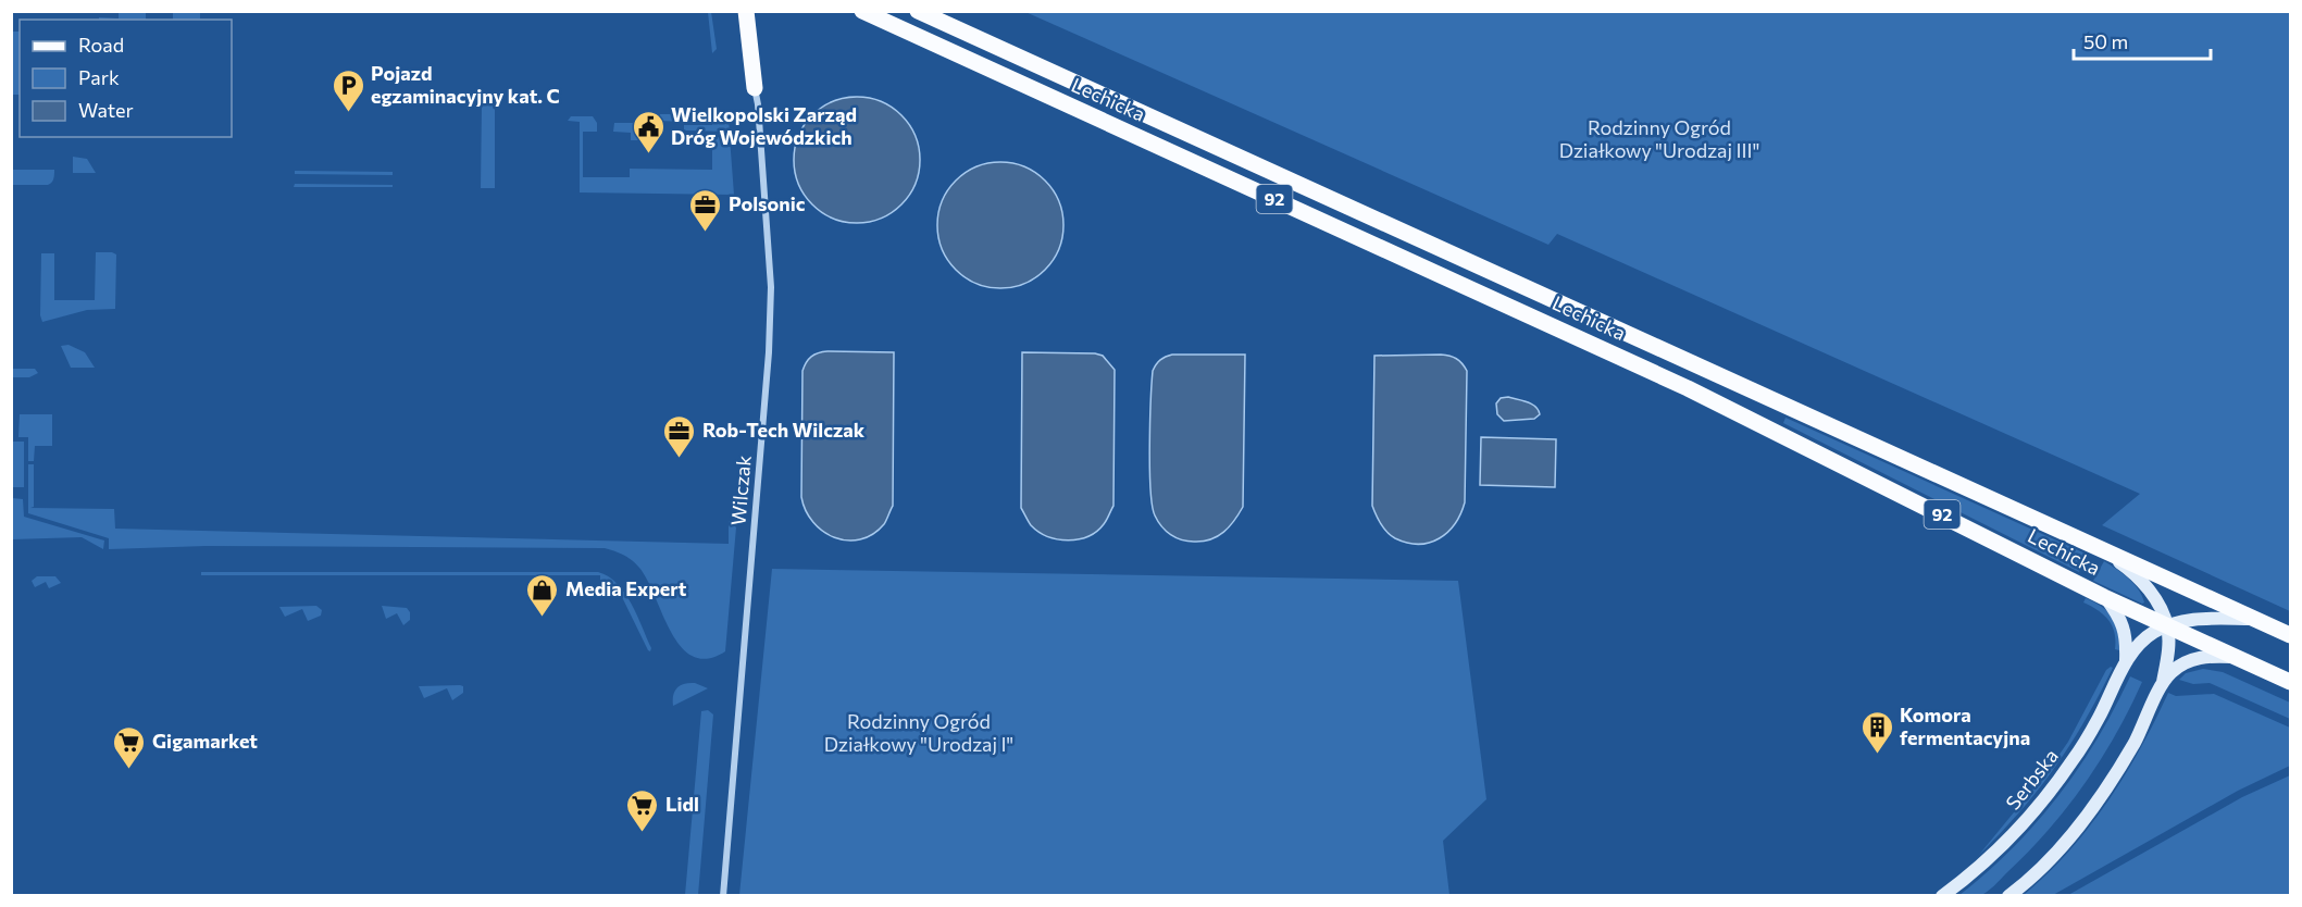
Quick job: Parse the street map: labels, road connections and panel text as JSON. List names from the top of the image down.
{
  "streets": {
    "main road": ["Lechicka", "92"],
    "street": ["Wilczak", "Serbska"]
  },
  "crossings": [
    ["Lechicka", "Serbska"]
  ],
  "parks": ["Rodzinny Ogród Działkowy \"Urodzaj III\"", "Rodzinny Ogród Działkowy \"Urodzaj I\""],
  "places": {
    "parking": ["Pojazd egzaminacyjny kat. C"],
    "public building": ["Wielkopolski Zarząd Dróg Wojewódzkich"],
    "office": ["Polsonic", "Rob-Tech Wilczak"],
    "shop": ["Media Expert"],
    "building": ["Komora fermentacyjna"],
    "supermarket": ["Gigamarket", "Lidl"]
  },
  "legend": ["Road", "Park", "Water"],
  "scale_bar": "50 m"
}
